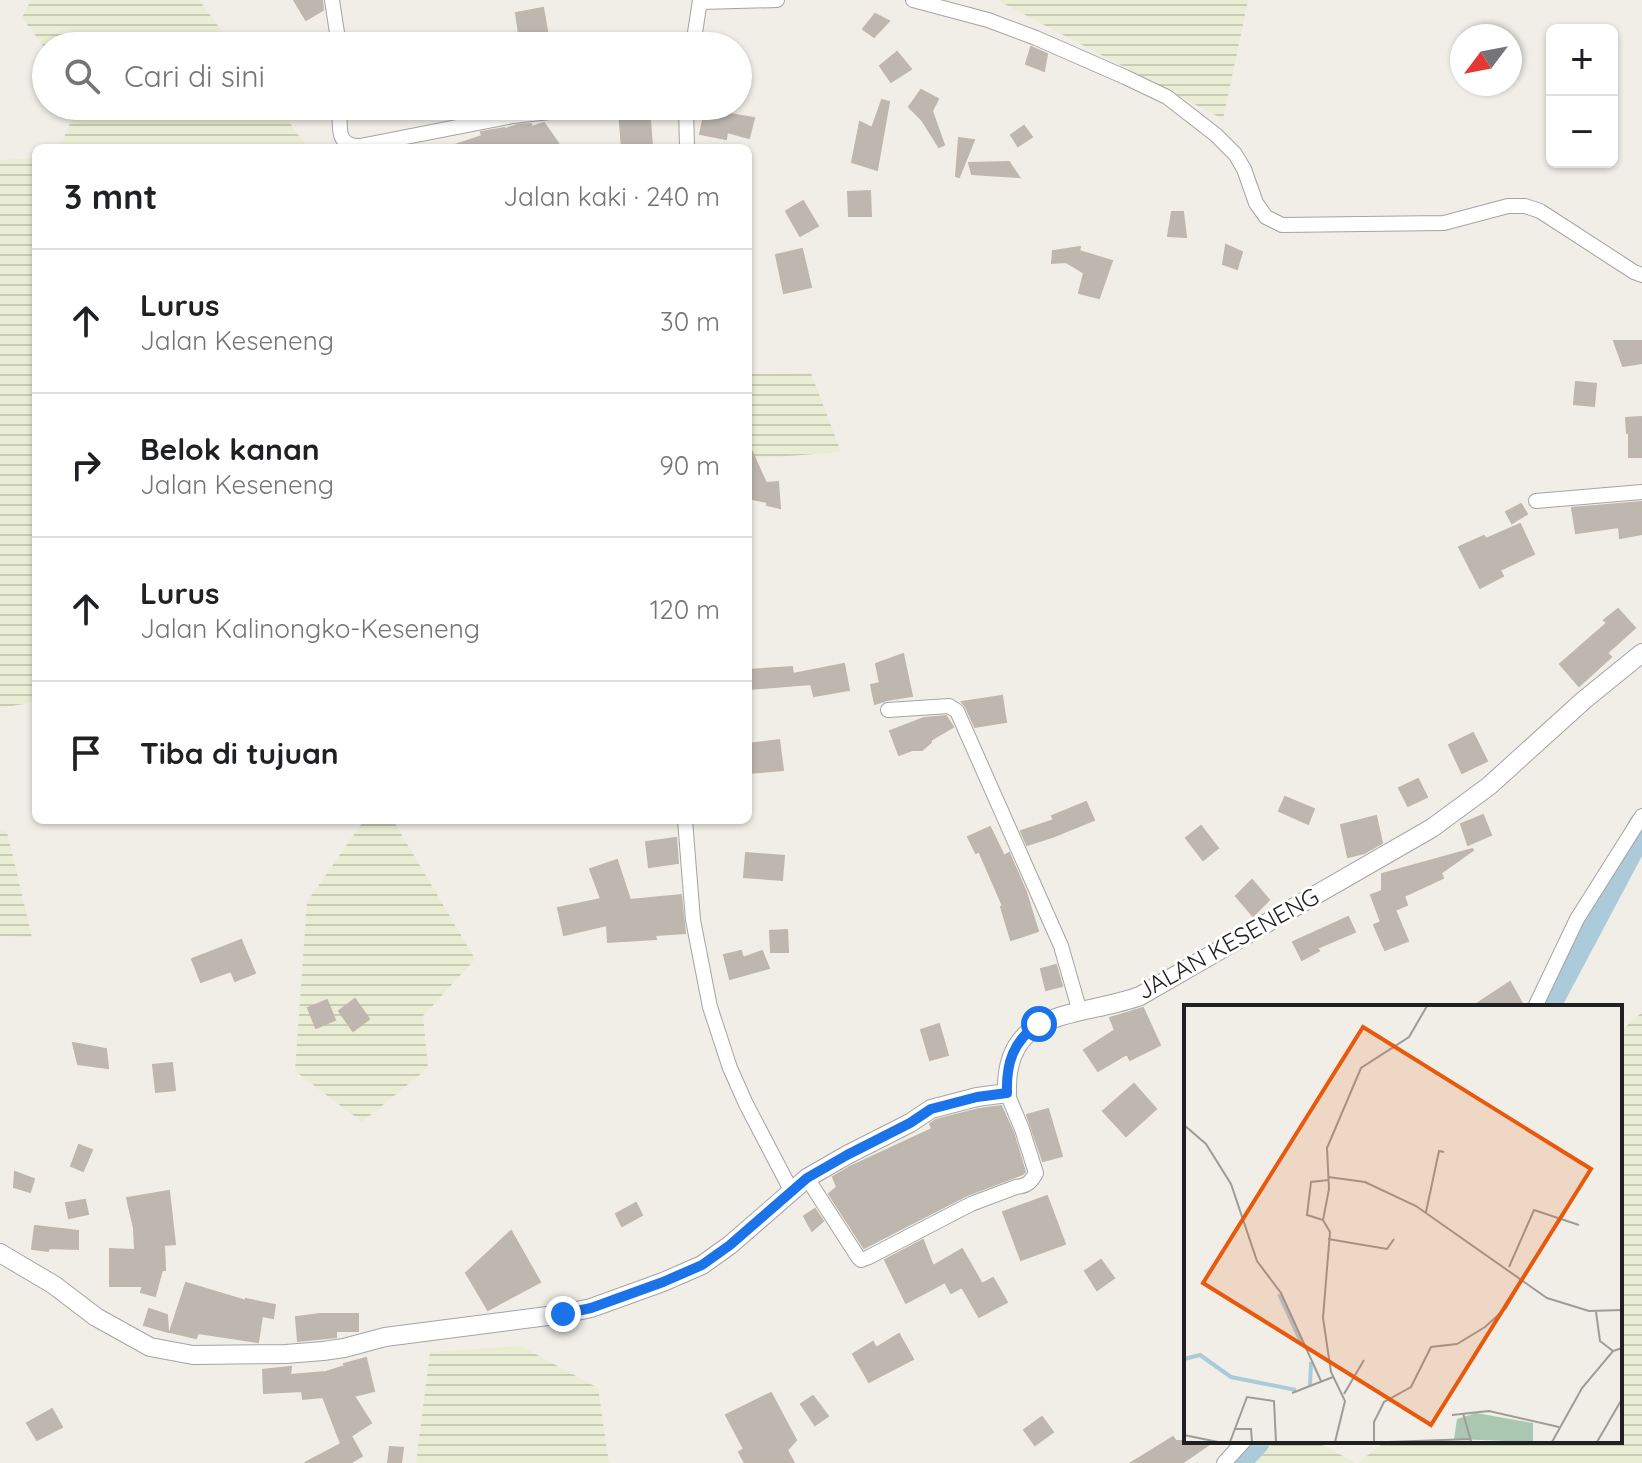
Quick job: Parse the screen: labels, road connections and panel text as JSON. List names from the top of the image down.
{
  "streets": {
    "street": ["JALAN KESENENG"]
  },
  "north": "bottom left",
  "page": {
    "map_buttons": ["+", "−"],
    "search": "Cari di sini",
    "heading": ["3 mnt", "Jalan kaki · 240 m"],
    "list": [
      ["Lurus", "Jalan Keseneng", "30 m"],
      ["Belok kanan", "Jalan Keseneng", "90 m"],
      ["Lurus", "Jalan Kalinongko-Keseneng", "120 m"],
      "Tiba di tujuan"
    ]
  }
}
